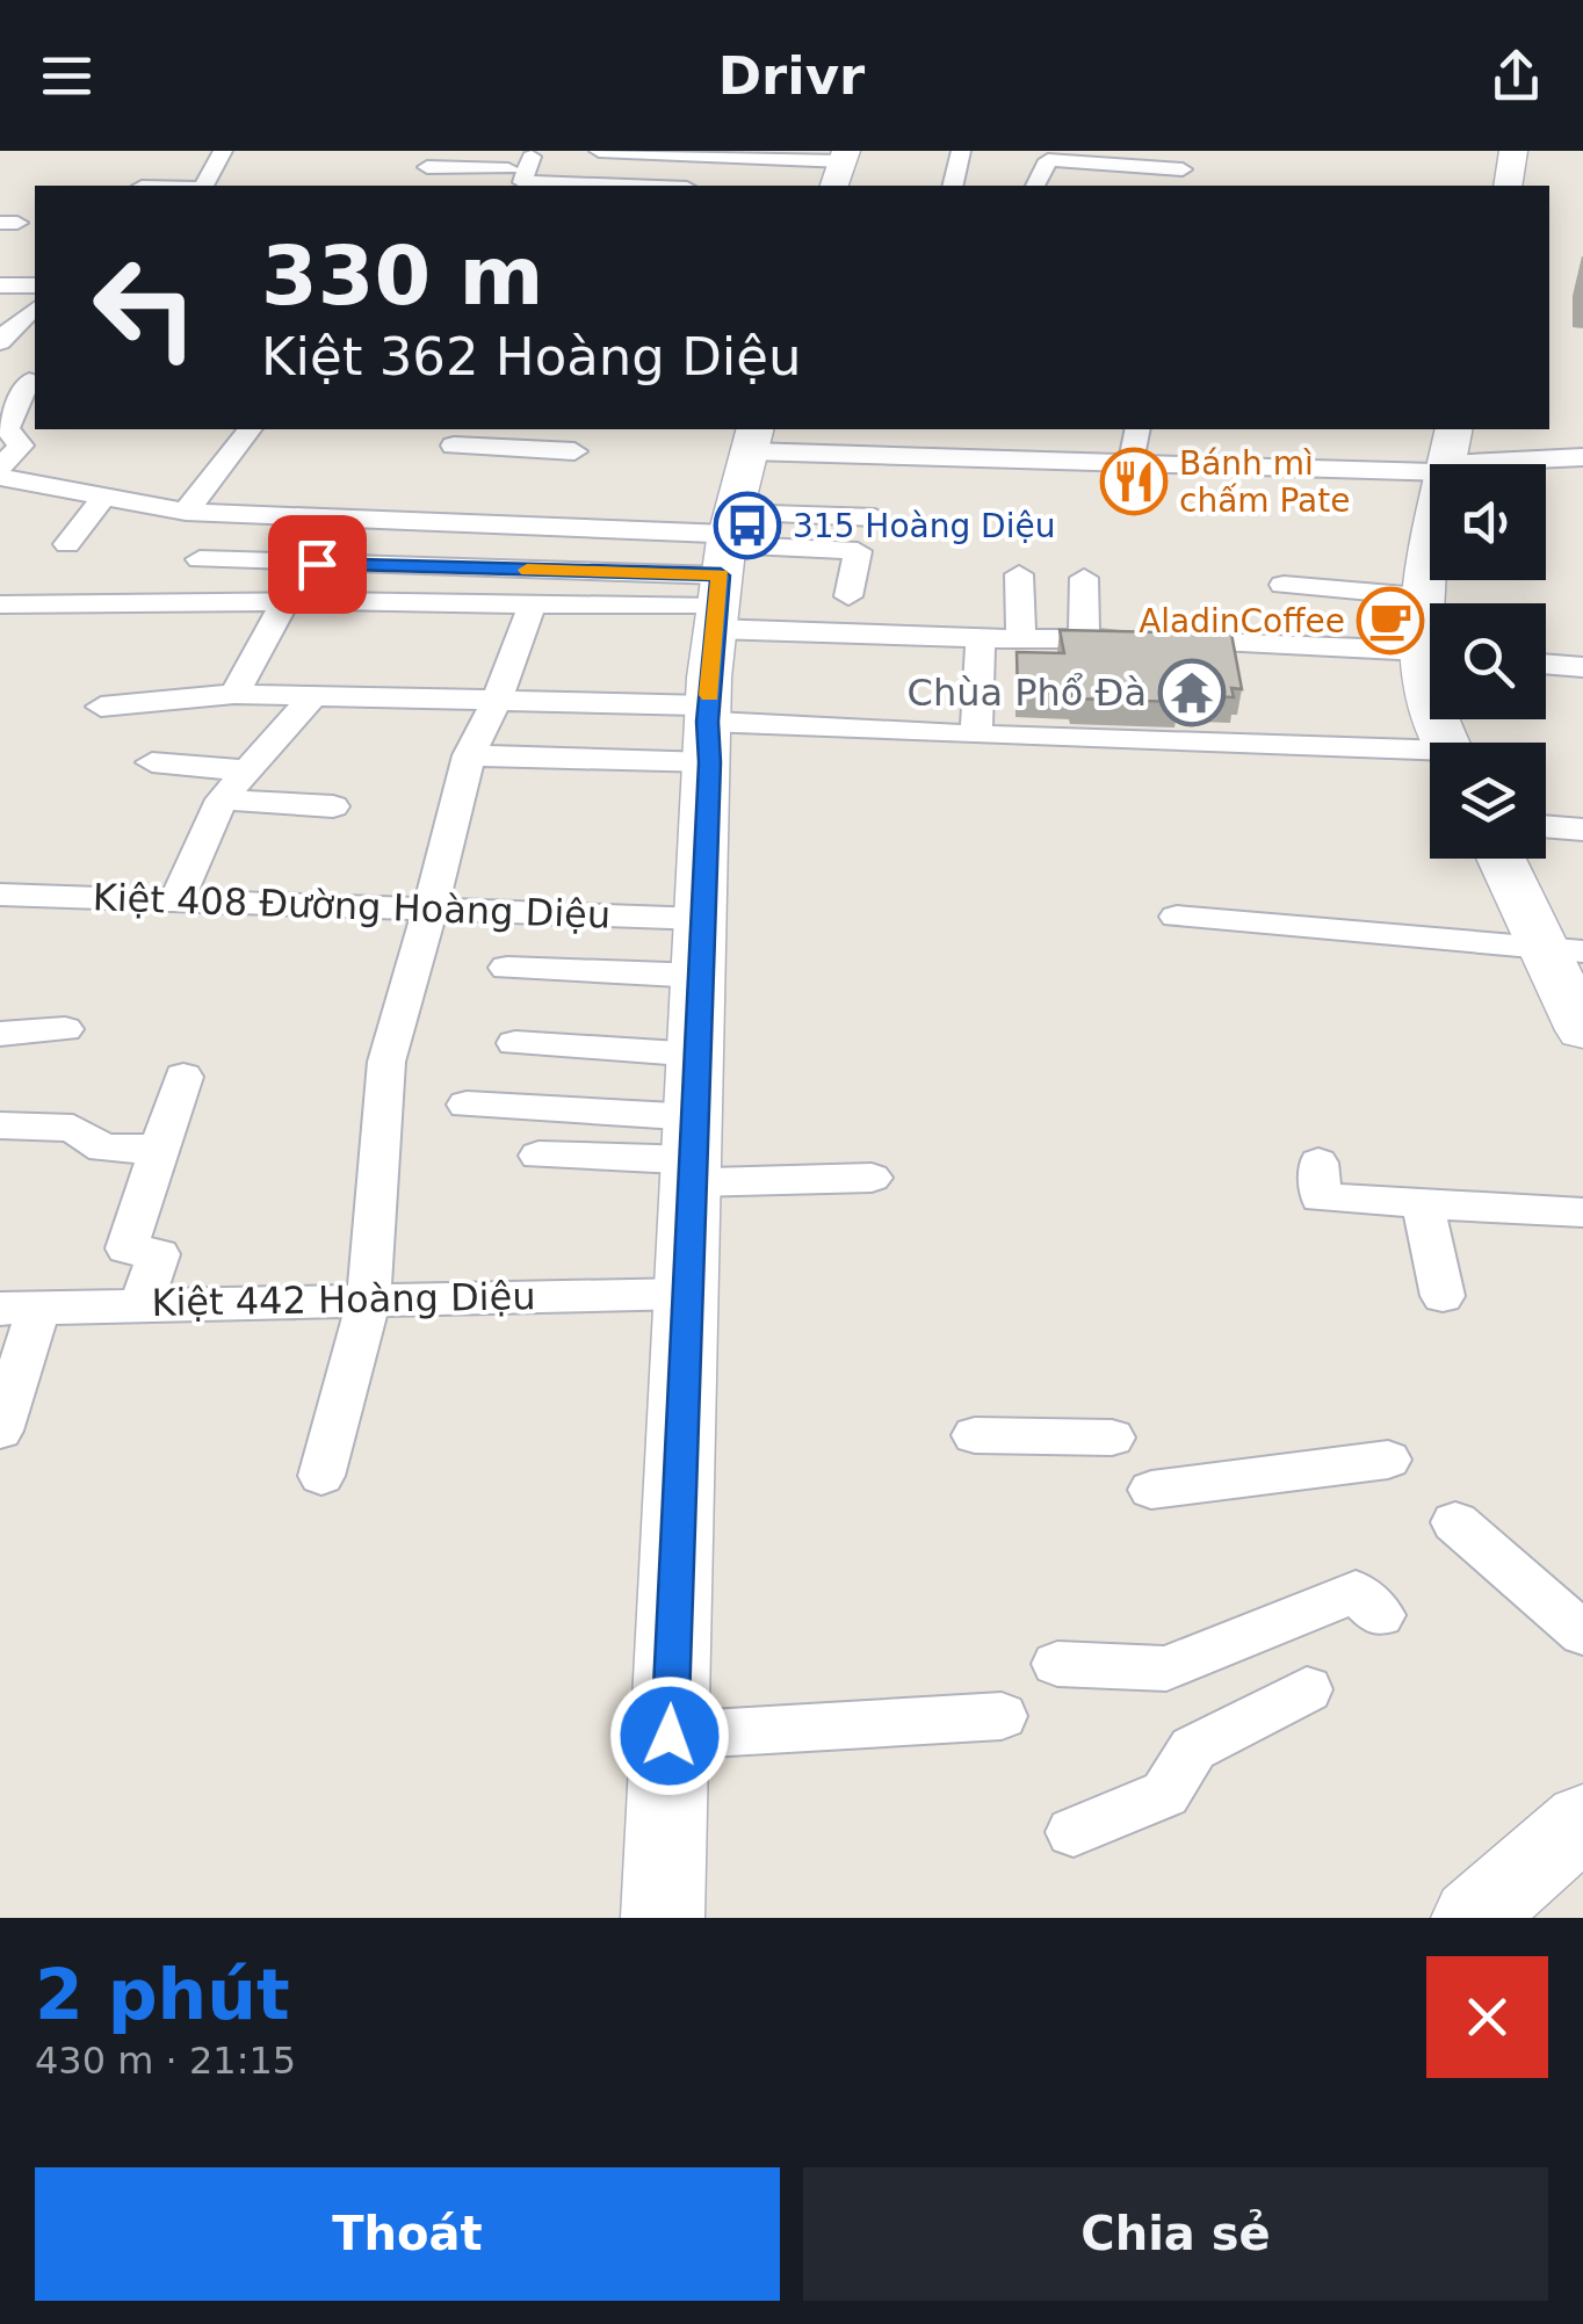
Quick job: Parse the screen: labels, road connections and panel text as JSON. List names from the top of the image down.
{
  "streets": {
    "street": ["Kiệt 408 Đường Hoàng Diệu", "Kiệt 442 Hoàng Diệu"]
  },
  "places": {
    "restaurant": ["Bánh mì chấm Pate"],
    "bus stop": ["315 Hoàng Diệu"],
    "cafe": ["AladinCoffee"],
    "temple": ["Chùa Phổ Đà"]
  },
  "page": {
    "header": "Drivr",
    "turn": ["330 m", "Kiệt 362 Hoàng Diệu"],
    "heading": ["2 phút", "430 m · 21:15"],
    "buttons": ["Thoát", "Chia sẻ"]
  }
}
